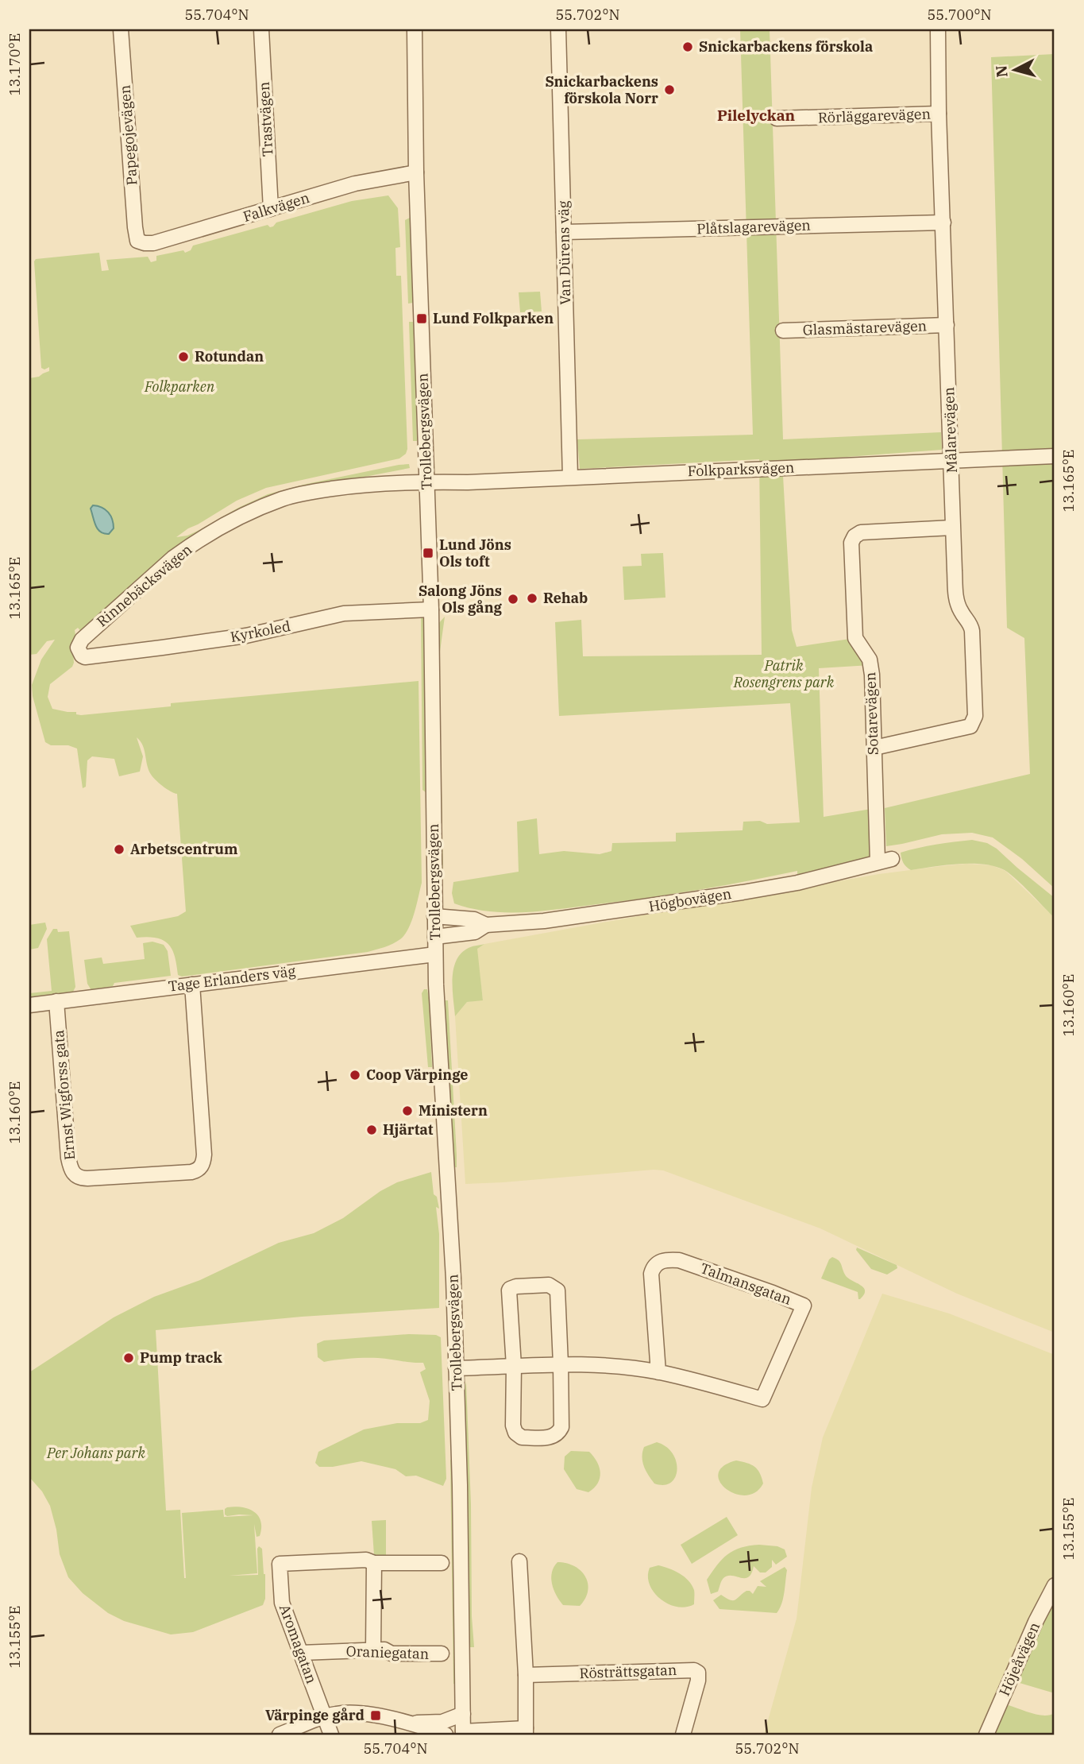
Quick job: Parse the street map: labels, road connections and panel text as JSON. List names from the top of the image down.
{
  "streets": {
    "street": [
      "Rörläggarevägen",
      "Trastvägen",
      "Papegojevägen",
      "Falkvägen",
      "Plåtslagarevägen",
      "Van Dürens väg",
      "Glasmästarevägen",
      "Målarevägen",
      "Trollebergsvägen",
      "Folkparksvägen",
      "Rinnebäcksvägen",
      "Kyrkoled",
      "Sotarevägen",
      "Högbovägen",
      "Tage Erlanders väg",
      "Ernst Wigforss gata",
      "Talmansgatan",
      "Aromagatan",
      "Oraniegatan",
      "Höjeåvägen",
      "Rösträttsgatan"
    ]
  },
  "crossings": [
    ["Rörläggarevägen", "Målarevägen"],
    ["Trastvägen", "Falkvägen"],
    ["Papegojevägen", "Falkvägen"],
    ["Falkvägen", "Trollebergsvägen"],
    ["Plåtslagarevägen", "Van Dürens väg"],
    ["Plåtslagarevägen", "Målarevägen"],
    ["Van Dürens väg", "Folkparksvägen"],
    ["Glasmästarevägen", "Målarevägen"],
    ["Målarevägen", "Folkparksvägen"],
    ["Målarevägen", "Sotarevägen"],
    ["Trollebergsvägen", "Folkparksvägen"],
    ["Trollebergsvägen", "Rinnebäcksvägen"],
    ["Trollebergsvägen", "Kyrkoled"],
    ["Trollebergsvägen", "Högbovägen"],
    ["Trollebergsvägen", "Tage Erlanders väg"],
    ["Trollebergsvägen", "Talmansgatan"],
    ["Folkparksvägen", "Rinnebäcksvägen"],
    ["Rinnebäcksvägen", "Kyrkoled"],
    ["Sotarevägen", "Högbovägen"],
    ["Tage Erlanders väg", "Ernst Wigforss gata"],
    ["Aromagatan", "Oraniegatan"]
  ],
  "districts": ["Pilelyckan"],
  "parks": ["Folkparken", "Patrik Rosengrens park", "Per Johans park"],
  "places": {
    "other": [
      "Snickarbackens förskola",
      "Snickarbackens förskola Norr",
      "Rotundan",
      "Rehab",
      "Salong Jöns Ols gång",
      "Arbetscentrum",
      "Coop Värpinge",
      "Ministern",
      "Hjärtat",
      "Pump track"
    ],
    "transit": ["Lund Folkparken", "Lund Jöns Ols toft", "Värpinge gård"]
  },
  "north": "left",
  "coordinates": [
    "55.704°N",
    "55.702°N",
    "55.700°N",
    "13.170°E",
    "13.165°E",
    "13.160°E",
    "13.155°E"
  ]
}
